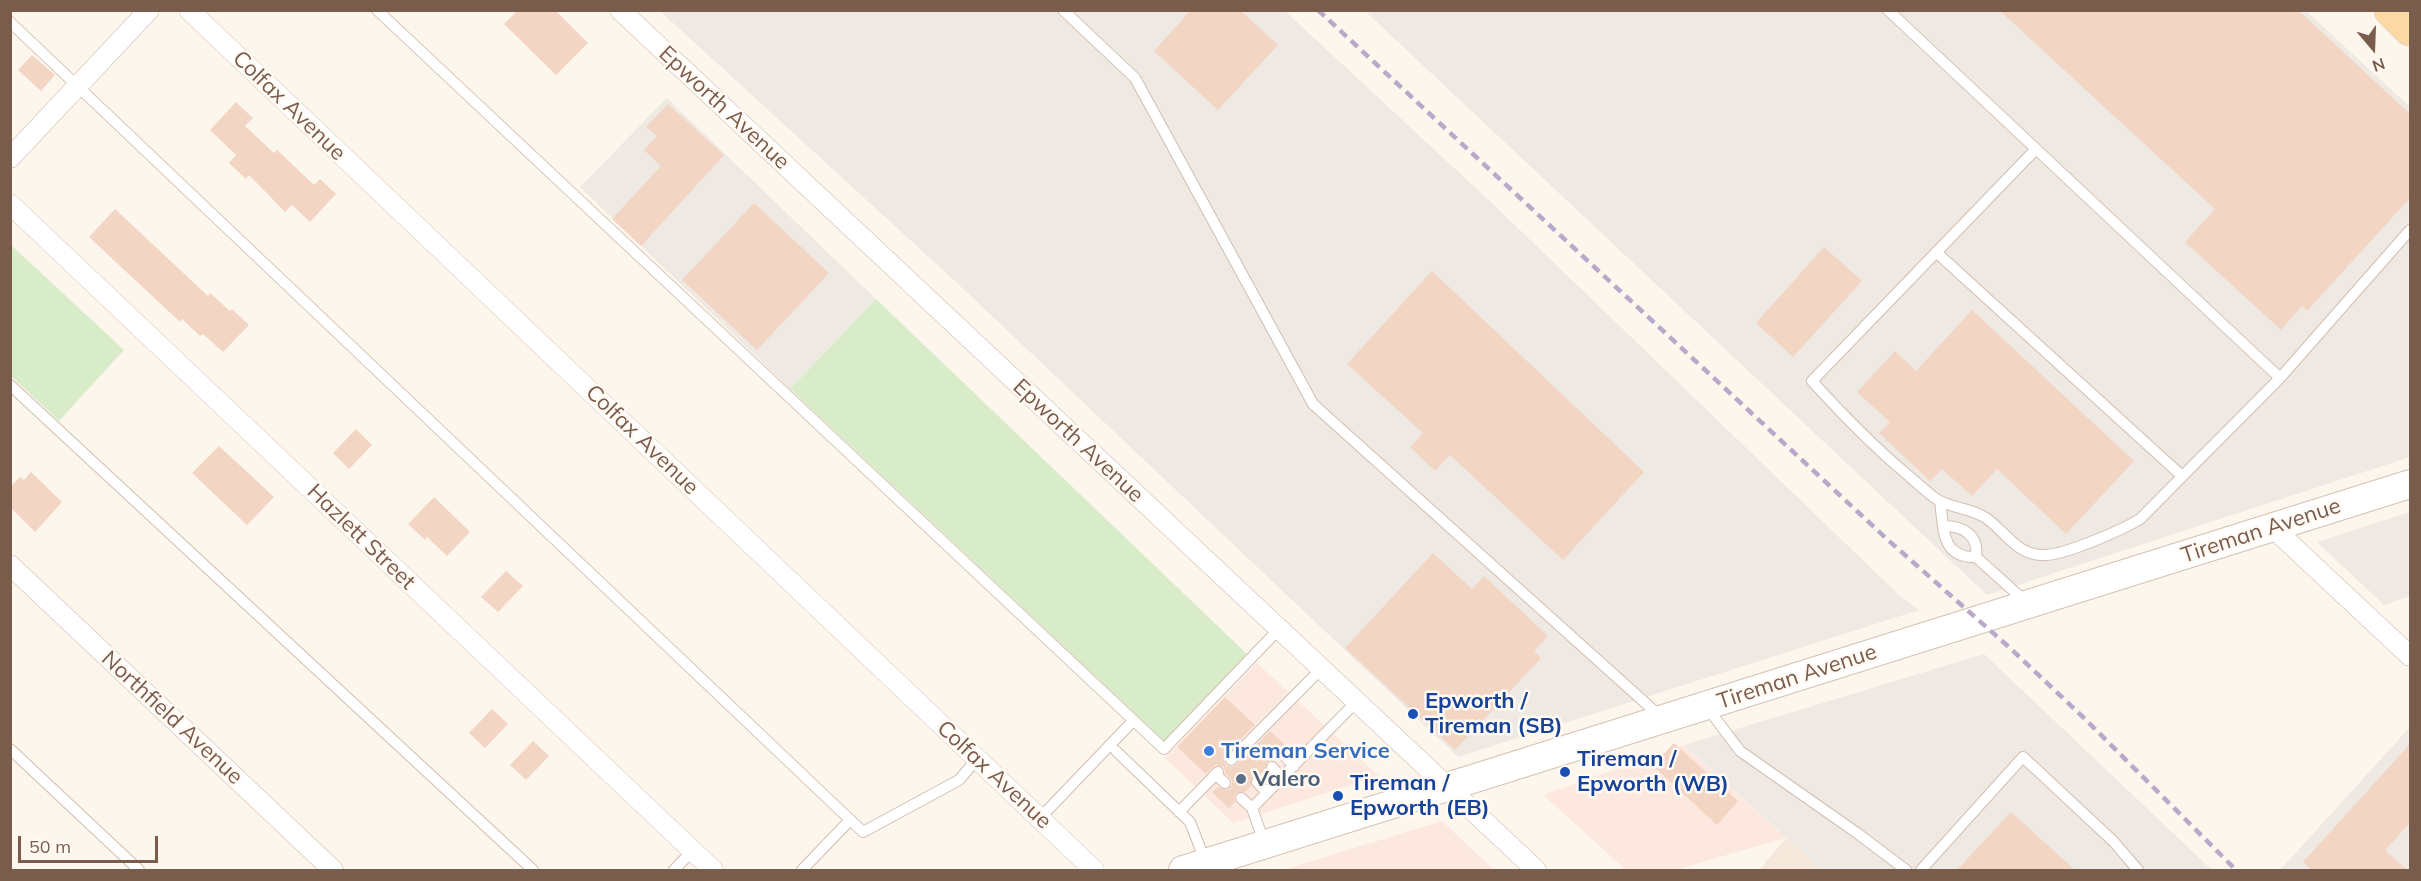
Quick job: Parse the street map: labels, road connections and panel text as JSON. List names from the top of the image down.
{
  "streets": {
    "street": [
      "Colfax Avenue",
      "Epworth Avenue",
      "Tireman Avenue",
      "Hazlett Street",
      "Northfield Avenue"
    ]
  },
  "crossings": [
    ["Epworth Avenue", "Tireman Avenue"]
  ],
  "places": [
    "Epworth / Tireman (SB)",
    "Tireman Service",
    "Tireman / Epworth (WB)",
    "Valero",
    "Tireman / Epworth (EB)"
  ],
  "scale_bar": "50 m",
  "north": "bottom"
}
